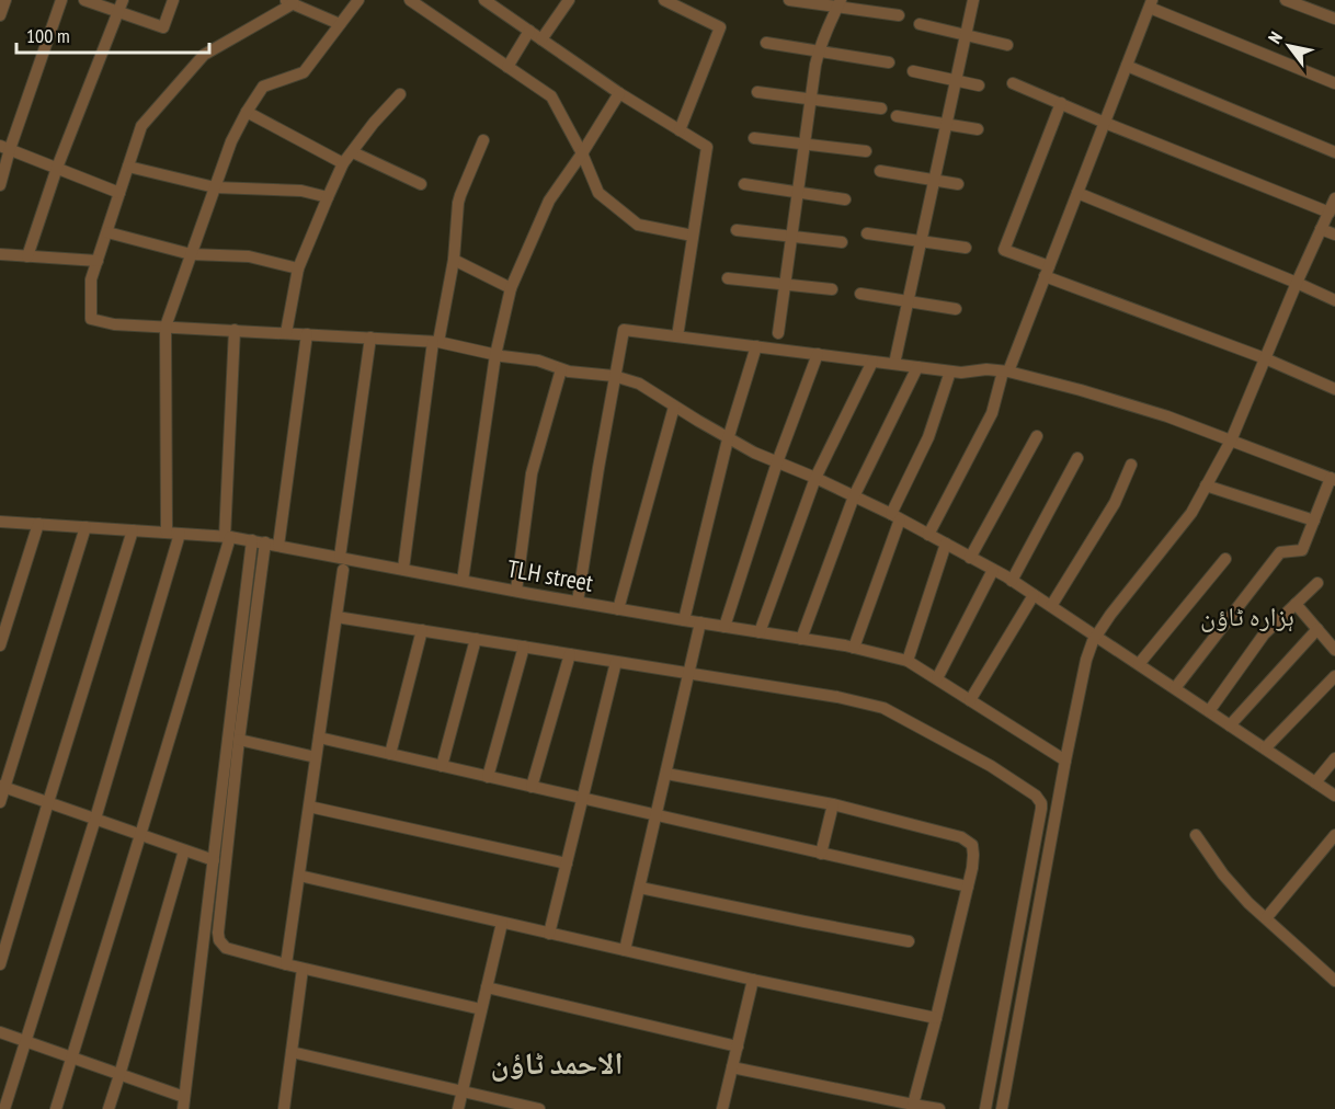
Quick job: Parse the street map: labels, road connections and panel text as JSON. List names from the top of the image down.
{
  "streets": {
    "street": ["TLH street"]
  },
  "districts": ["ہزارہ ٹاؤن", "الاحمد ٹاؤن"],
  "scale_bar": "100 m",
  "north": "top left"
}
